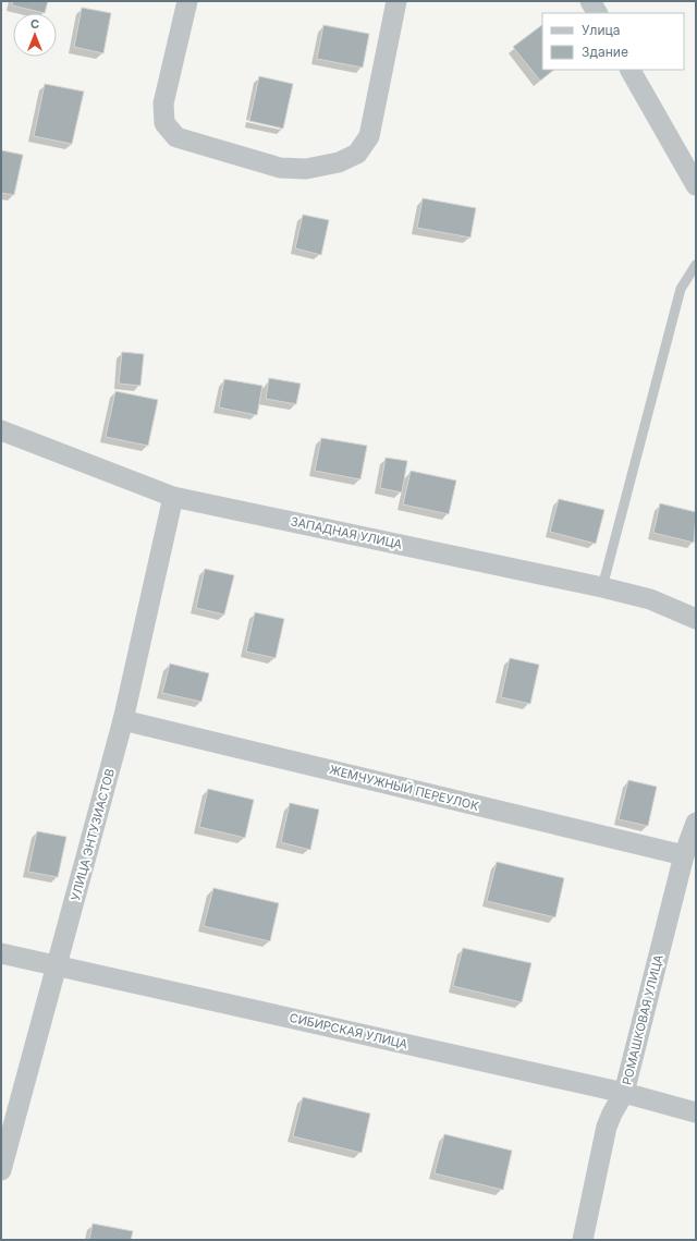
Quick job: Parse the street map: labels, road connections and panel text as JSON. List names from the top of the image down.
{
  "streets": {
    "street": [
      "ЗАПАДНАЯ УЛИЦА",
      "ЖЕМЧУЖНЫЙ ПЕРЕУЛОК",
      "УЛИЦА ЭНТУЗИАСТОВ",
      "РОМАШКОВАЯ УЛИЦА",
      "СИБИРСКАЯ УЛИЦА"
    ]
  },
  "crossings": [
    ["ЗАПАДНАЯ УЛИЦА", "УЛИЦА ЭНТУЗИАСТОВ"],
    ["ЖЕМЧУЖНЫЙ ПЕРЕУЛОК", "УЛИЦА ЭНТУЗИАСТОВ"],
    ["ЖЕМЧУЖНЫЙ ПЕРЕУЛОК", "РОМАШКОВАЯ УЛИЦА"],
    ["УЛИЦА ЭНТУЗИАСТОВ", "СИБИРСКАЯ УЛИЦА"],
    ["РОМАШКОВАЯ УЛИЦА", "СИБИРСКАЯ УЛИЦА"]
  ],
  "legend": ["Улица", "Здание"],
  "north": "top"
}
